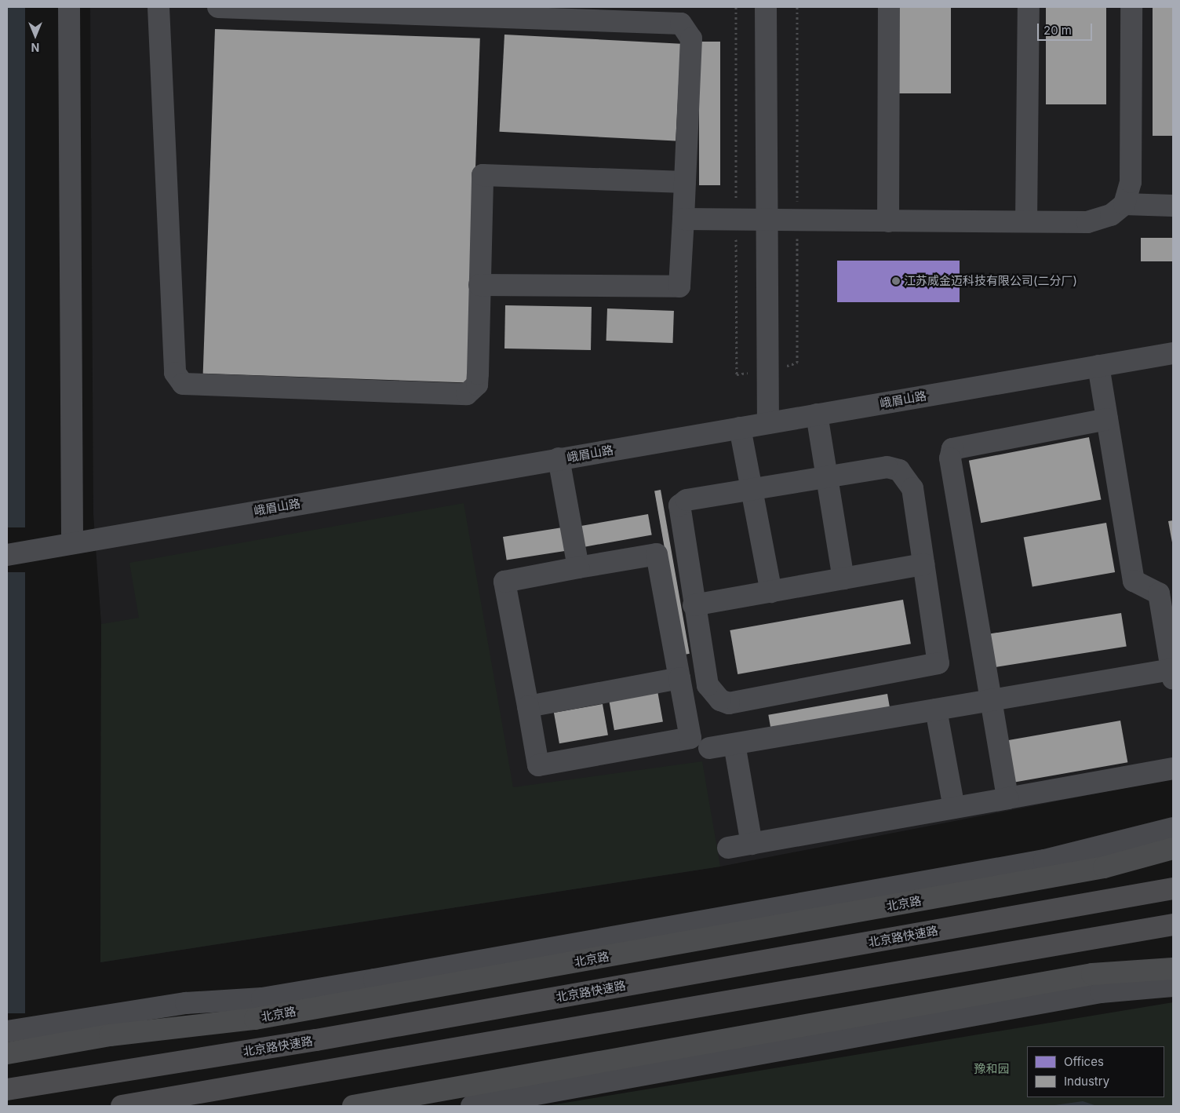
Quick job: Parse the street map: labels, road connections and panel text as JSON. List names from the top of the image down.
{
  "streets": {
    "highway": ["北京路快速路"],
    "main road": ["北京路"],
    "street": ["峨眉山路"]
  },
  "parks": ["豫和园"],
  "places": ["江苏威金迈科技有限公司(二分厂)"],
  "legend": ["Offices", "Industry"],
  "scale_bar": "20 m",
  "north": "bottom"
}
